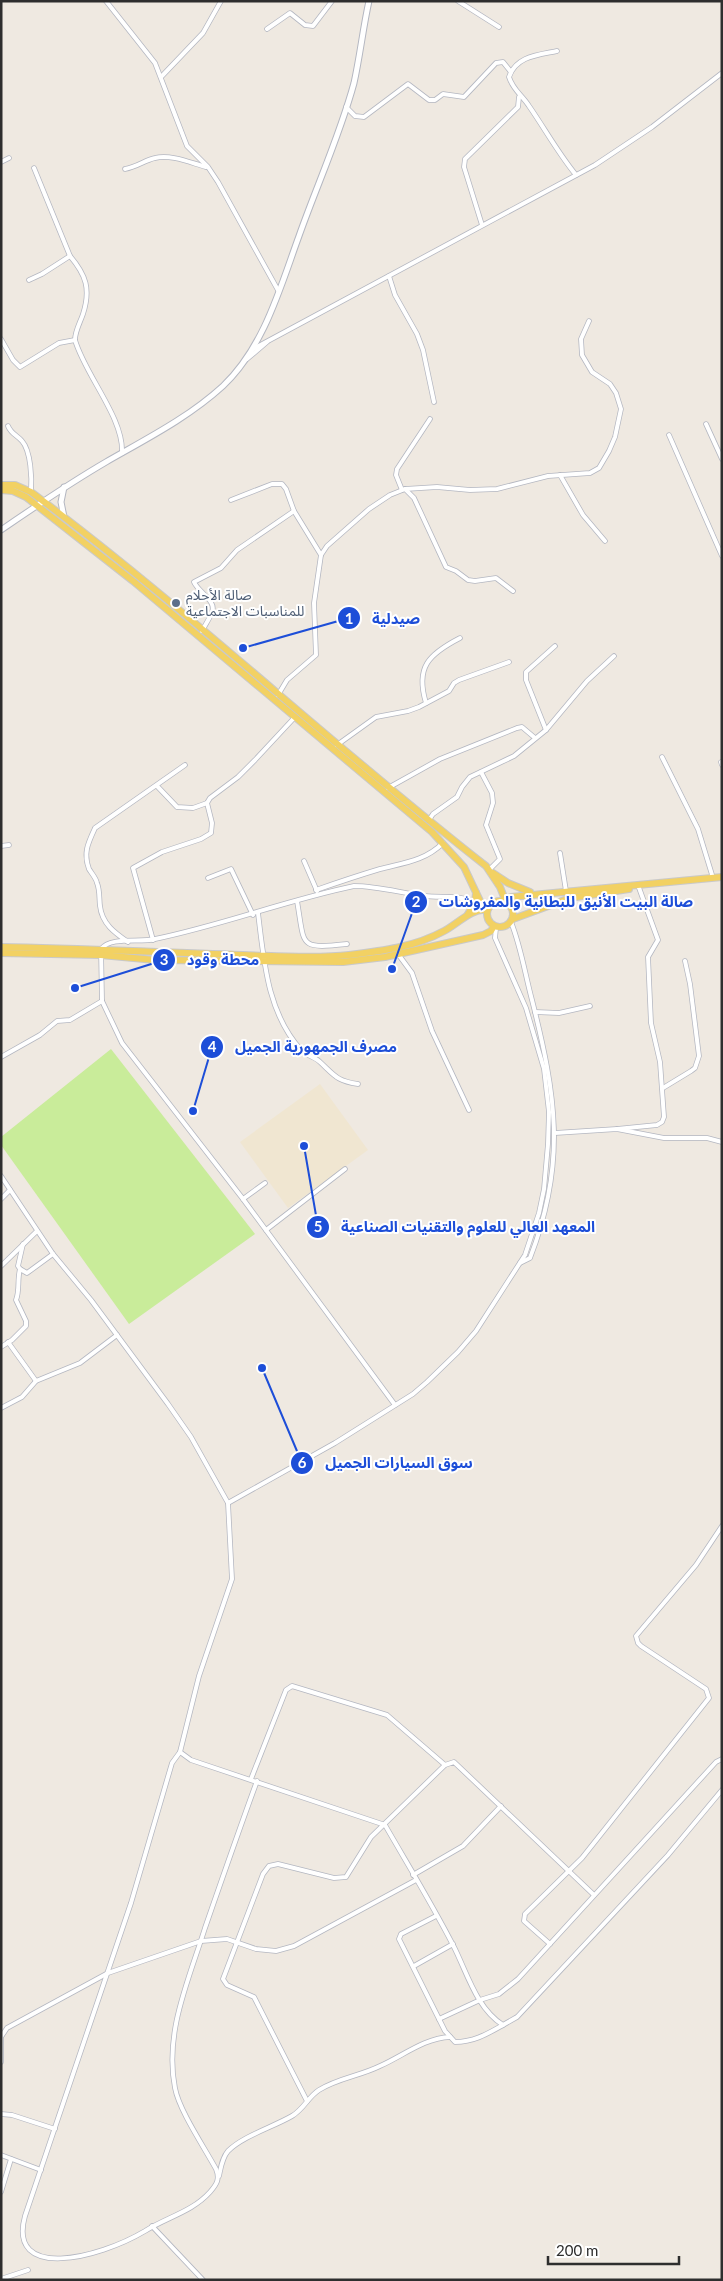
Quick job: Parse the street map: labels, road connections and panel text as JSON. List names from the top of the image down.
{
  "places": [
    "صالة الأحلام للمناسبات الاجتماعية",
    "صيدلية",
    "صالة البيت الأنيق للبطانية والمفروشات",
    "محطة وقود",
    "مصرف الجمهورية الجميل",
    "المعهد العالي للعلوم والتقنيات الصناعية",
    "سوق السيارات الجميل"
  ],
  "scale_bar": "200 m"
}
